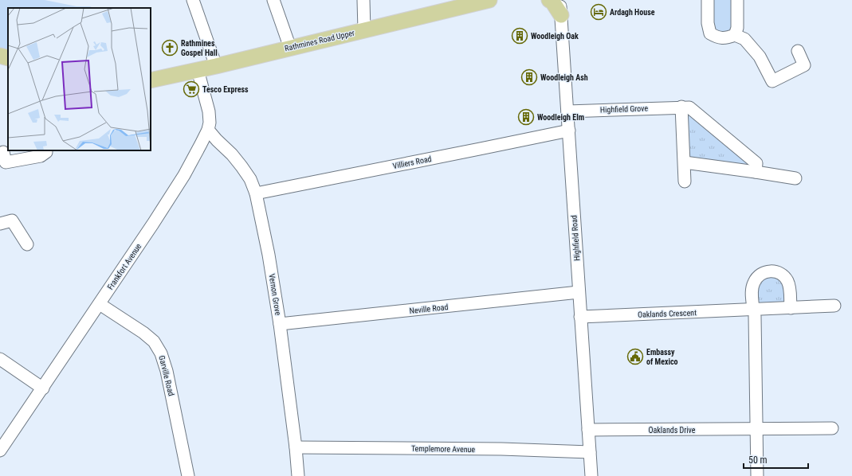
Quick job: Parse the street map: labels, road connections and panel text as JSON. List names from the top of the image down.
{
  "streets": {
    "main road": ["Rathmines Road Upper"],
    "street": [
      "Highfield Grove",
      "Villiers Road",
      "Highfield Road",
      "Frankfort Avenue",
      "Vernon Grove",
      "Neville Road",
      "Oaklands Crescent",
      "Garville Road",
      "Oaklands Drive",
      "Templemore Avenue"
    ]
  },
  "crossings": [
    ["Rathmines Road Upper", "Frankfort Avenue"],
    ["Highfield Grove", "Highfield Road"],
    ["Villiers Road", "Highfield Road"],
    ["Villiers Road", "Vernon Grove"],
    ["Highfield Road", "Neville Road"],
    ["Highfield Road", "Oaklands Crescent"],
    ["Highfield Road", "Oaklands Drive"],
    ["Highfield Road", "Templemore Avenue"],
    ["Frankfort Avenue", "Vernon Grove"],
    ["Frankfort Avenue", "Garville Road"],
    ["Vernon Grove", "Neville Road"],
    ["Vernon Grove", "Templemore Avenue"]
  ],
  "places": {
    "hotel": ["Ardagh House"],
    "building": ["Woodleigh Oak", "Woodleigh Ash", "Woodleigh Elm"],
    "church": ["Rathmines Gospel Hall"],
    "supermarket": ["Tesco Express"],
    "public building": ["Embassy of Mexico"]
  },
  "scale_bar": "50 m"
}
